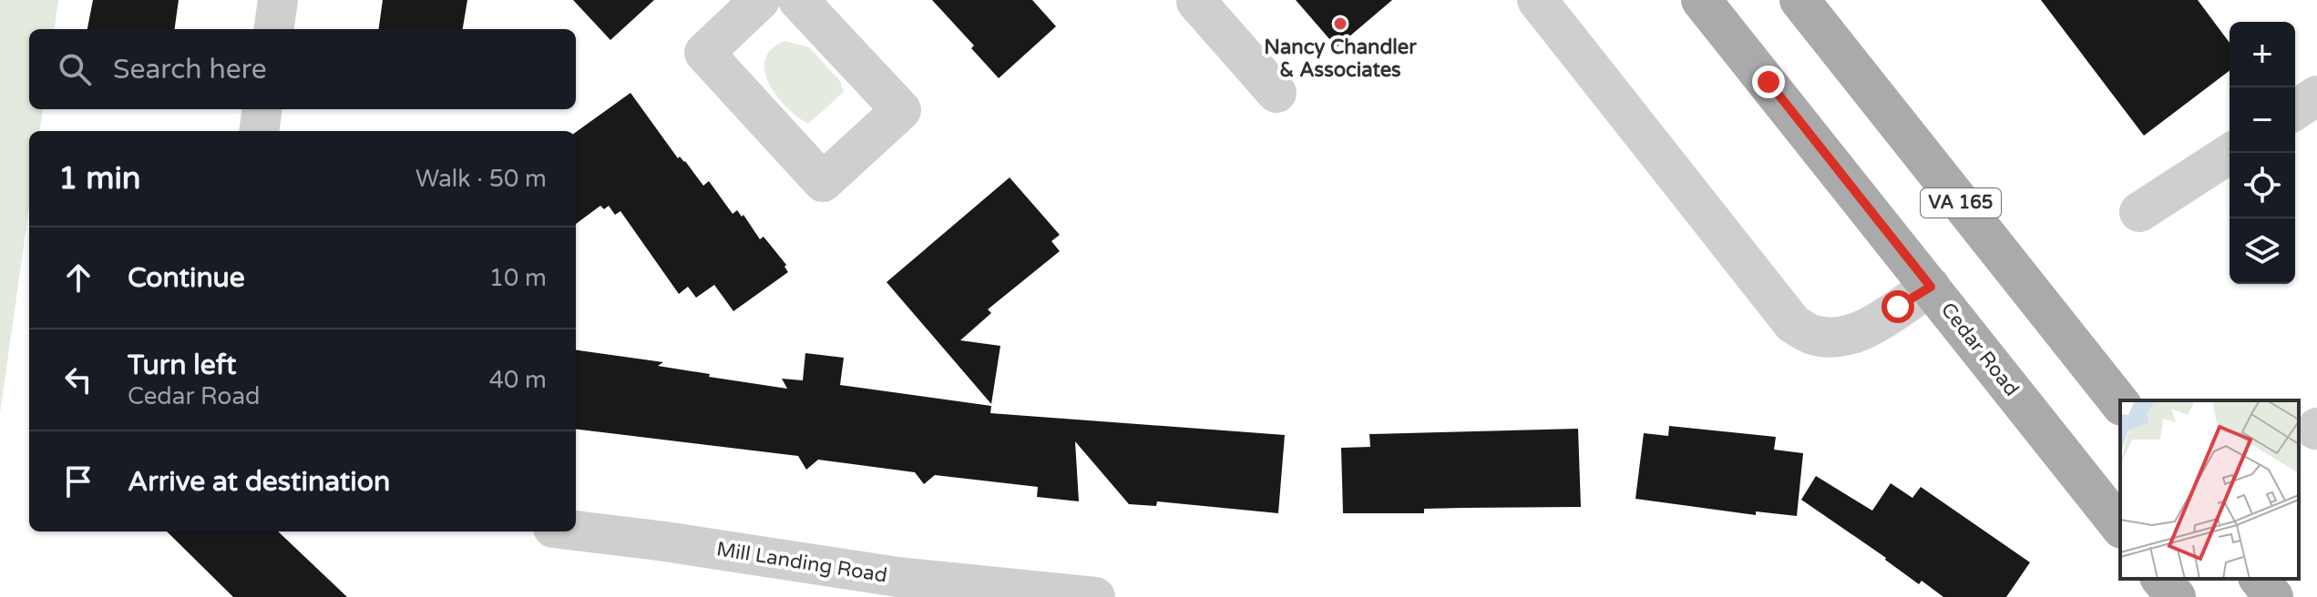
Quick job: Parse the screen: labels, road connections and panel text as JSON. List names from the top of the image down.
{
  "streets": {
    "main road": ["VA 165", "Cedar Road"],
    "street": ["Mill Landing Road"]
  },
  "places": ["Nancy Chandler & Associates"],
  "page": {
    "map_buttons": ["+", "−"],
    "search": "Search here",
    "heading": ["1 min", "Walk · 50 m"],
    "list": [
      ["Continue", "10 m"],
      ["Turn left", "Cedar Road", "40 m"],
      "Arrive at destination"
    ]
  }
}
